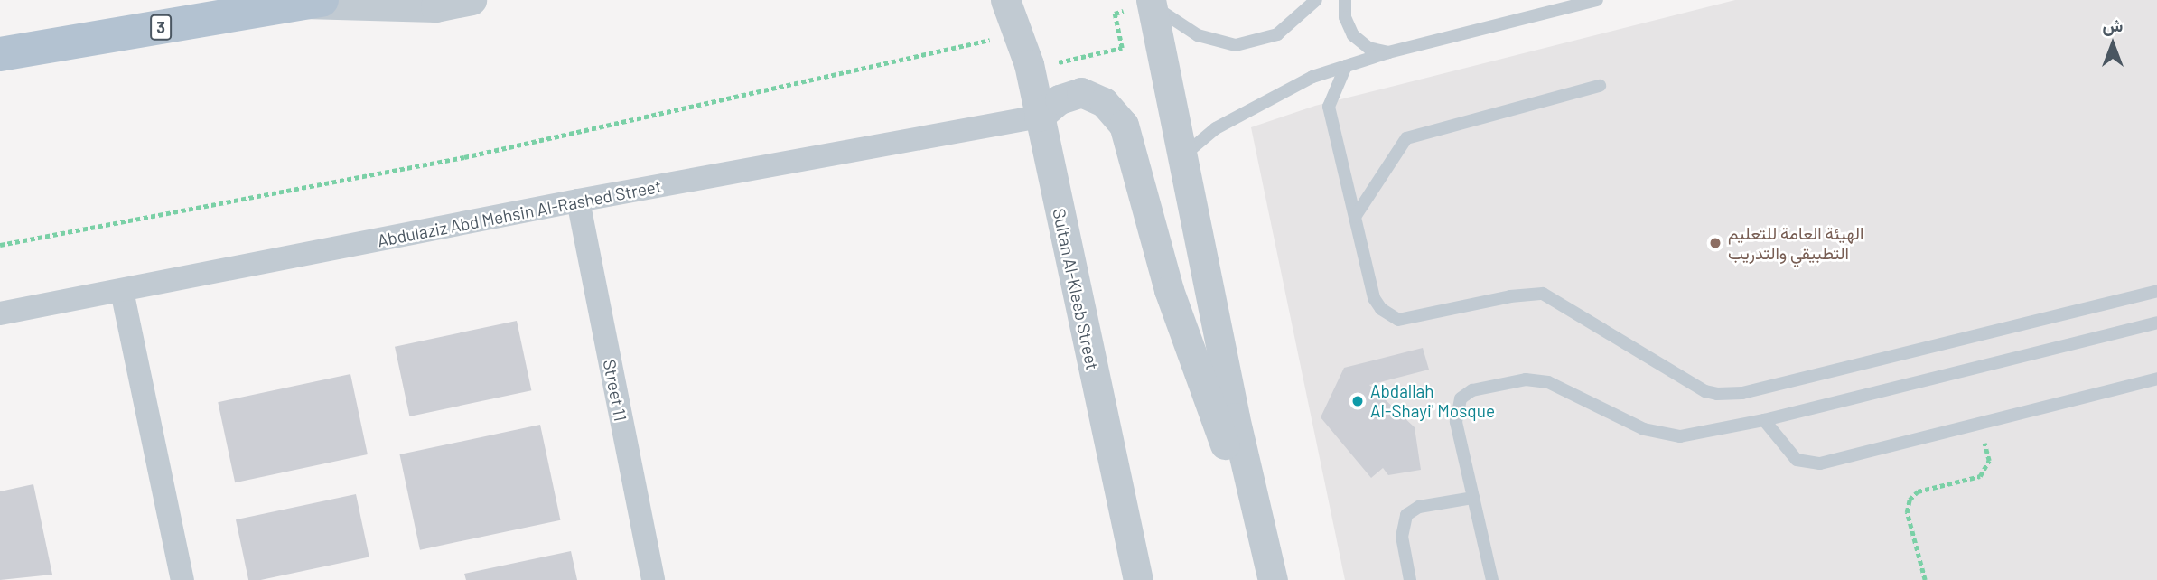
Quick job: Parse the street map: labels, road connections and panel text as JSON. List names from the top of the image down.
{
  "streets": {
    "main road": ["3"],
    "street": ["Abdulaziz Abd Mehsin Al-Rashed Street", "Sultan Al-Kleeb Street", "Street 11"]
  },
  "crossings": [
    ["Abdulaziz Abd Mehsin Al-Rashed Street", "Sultan Al-Kleeb Street"],
    ["Abdulaziz Abd Mehsin Al-Rashed Street", "Street 11"]
  ],
  "places": ["الهيئة العامة للتعليم التطبيقي والتدريب", "Abdallah Al-Shayi' Mosque"],
  "north": "top"
}
